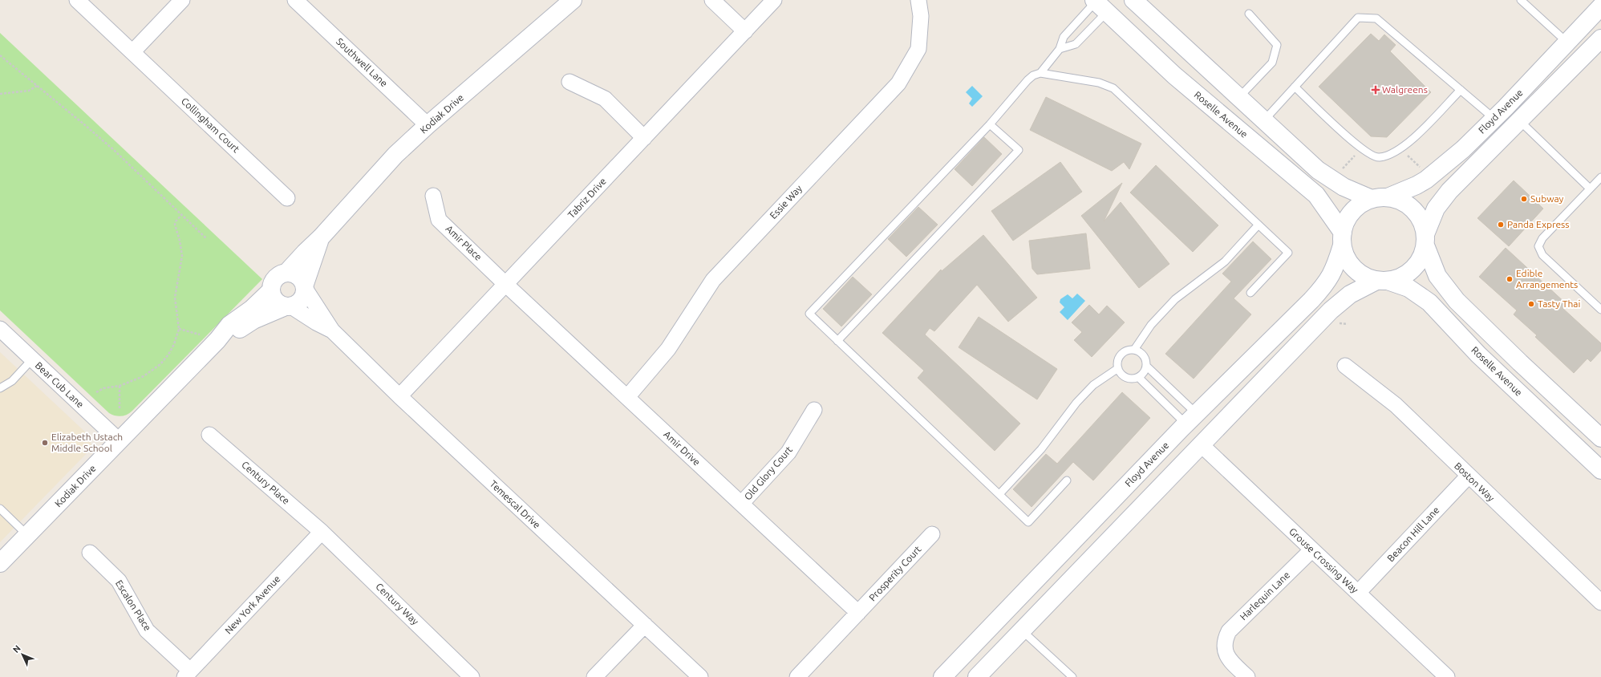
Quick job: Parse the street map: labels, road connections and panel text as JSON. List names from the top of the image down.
{
  "streets": {
    "street": [
      "Southwell Lane",
      "Floyd Avenue",
      "Kodiak Drive",
      "Roselle Avenue",
      "Collingham Court",
      "Tabriz Drive",
      "Essie Way",
      "Amir Place",
      "Bear Cub Lane",
      "Amir Drive",
      "Old Glory Court",
      "Boston Way",
      "Century Place",
      "Temescal Drive",
      "Beacon Hill Lane",
      "Grouse Crossing Way",
      "Prosperity Court",
      "Harlequin Lane",
      "Century Way",
      "New York Avenue",
      "Escalon Place"
    ]
  },
  "crossings": [
    ["Southwell Lane", "Kodiak Drive"],
    ["Floyd Avenue", "Roselle Avenue"],
    ["Kodiak Drive", "Bear Cub Lane"],
    ["Kodiak Drive", "Temescal Drive"],
    ["Tabriz Drive", "Amir Place"],
    ["Tabriz Drive", "Amir Drive"],
    ["Tabriz Drive", "Temescal Drive"],
    ["Essie Way", "Amir Drive"],
    ["Amir Place", "Amir Drive"],
    ["Amir Drive", "Old Glory Court"],
    ["Amir Drive", "Prosperity Court"],
    ["Boston Way", "Beacon Hill Lane"],
    ["Century Place", "Century Way"],
    ["Century Place", "New York Avenue"],
    ["Beacon Hill Lane", "Grouse Crossing Way"],
    ["Grouse Crossing Way", "Harlequin Lane"],
    ["Century Way", "New York Avenue"],
    ["New York Avenue", "Escalon Place"]
  ],
  "places": {
    "health": ["Walgreens"],
    "other": [
      "Subway",
      "Panda Express",
      "Edible Arrangements",
      "Tasty Thai",
      "Elizabeth Ustach Middle School"
    ]
  },
  "north": "top left"
}
